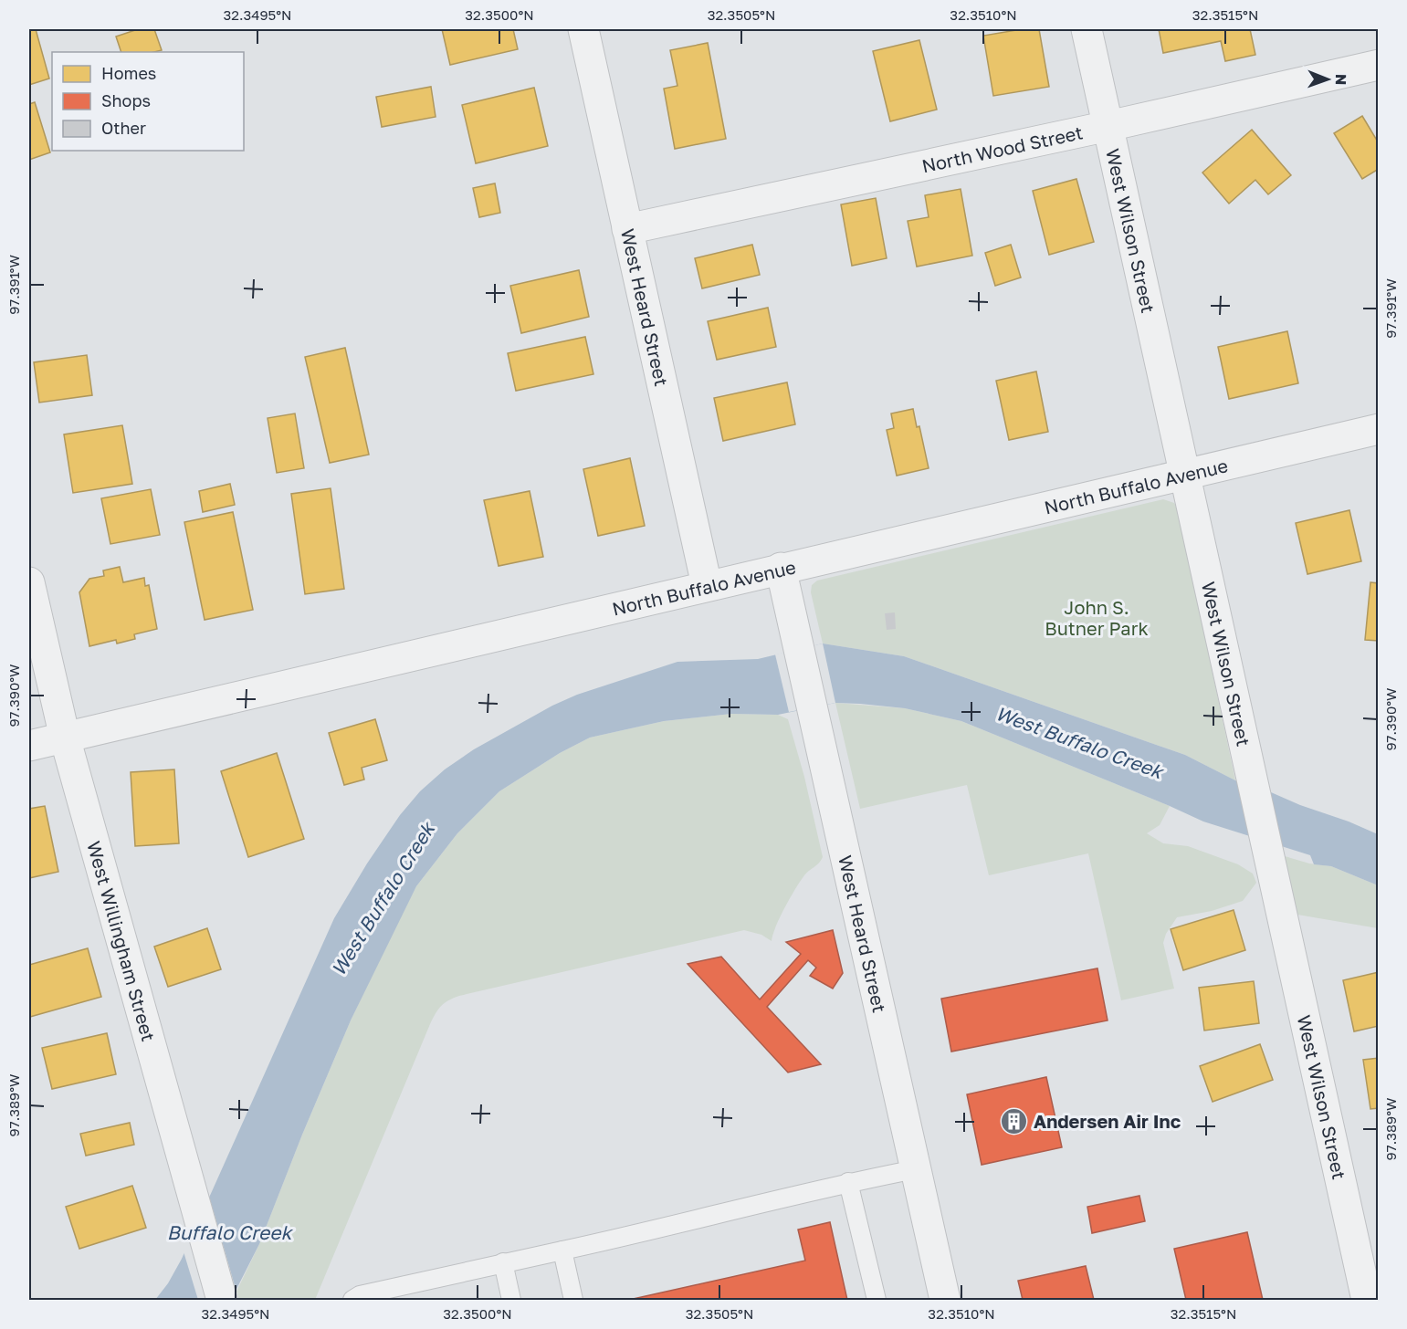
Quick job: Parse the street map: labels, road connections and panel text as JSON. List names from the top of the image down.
{
  "streets": {
    "street": [
      "North Wood Street",
      "West Wilson Street",
      "West Heard Street",
      "North Buffalo Avenue",
      "West Willingham Street"
    ]
  },
  "crossings": [
    ["North Wood Street", "West Wilson Street"],
    ["North Wood Street", "West Heard Street"],
    ["West Wilson Street", "North Buffalo Avenue"],
    ["West Heard Street", "North Buffalo Avenue"],
    ["North Buffalo Avenue", "West Willingham Street"]
  ],
  "water": ["West Buffalo Creek", "Buffalo Creek"],
  "parks": ["John S. Butner Park"],
  "places": {
    "building": ["Andersen Air Inc"]
  },
  "legend": ["Homes", "Shops", "Other"],
  "north": "right",
  "coordinates": [
    "32.3495°N",
    "32.3500°N",
    "32.3505°N",
    "32.3510°N",
    "32.3515°N",
    "97.391°W",
    "97.390°W",
    "97.389°W"
  ]
}
